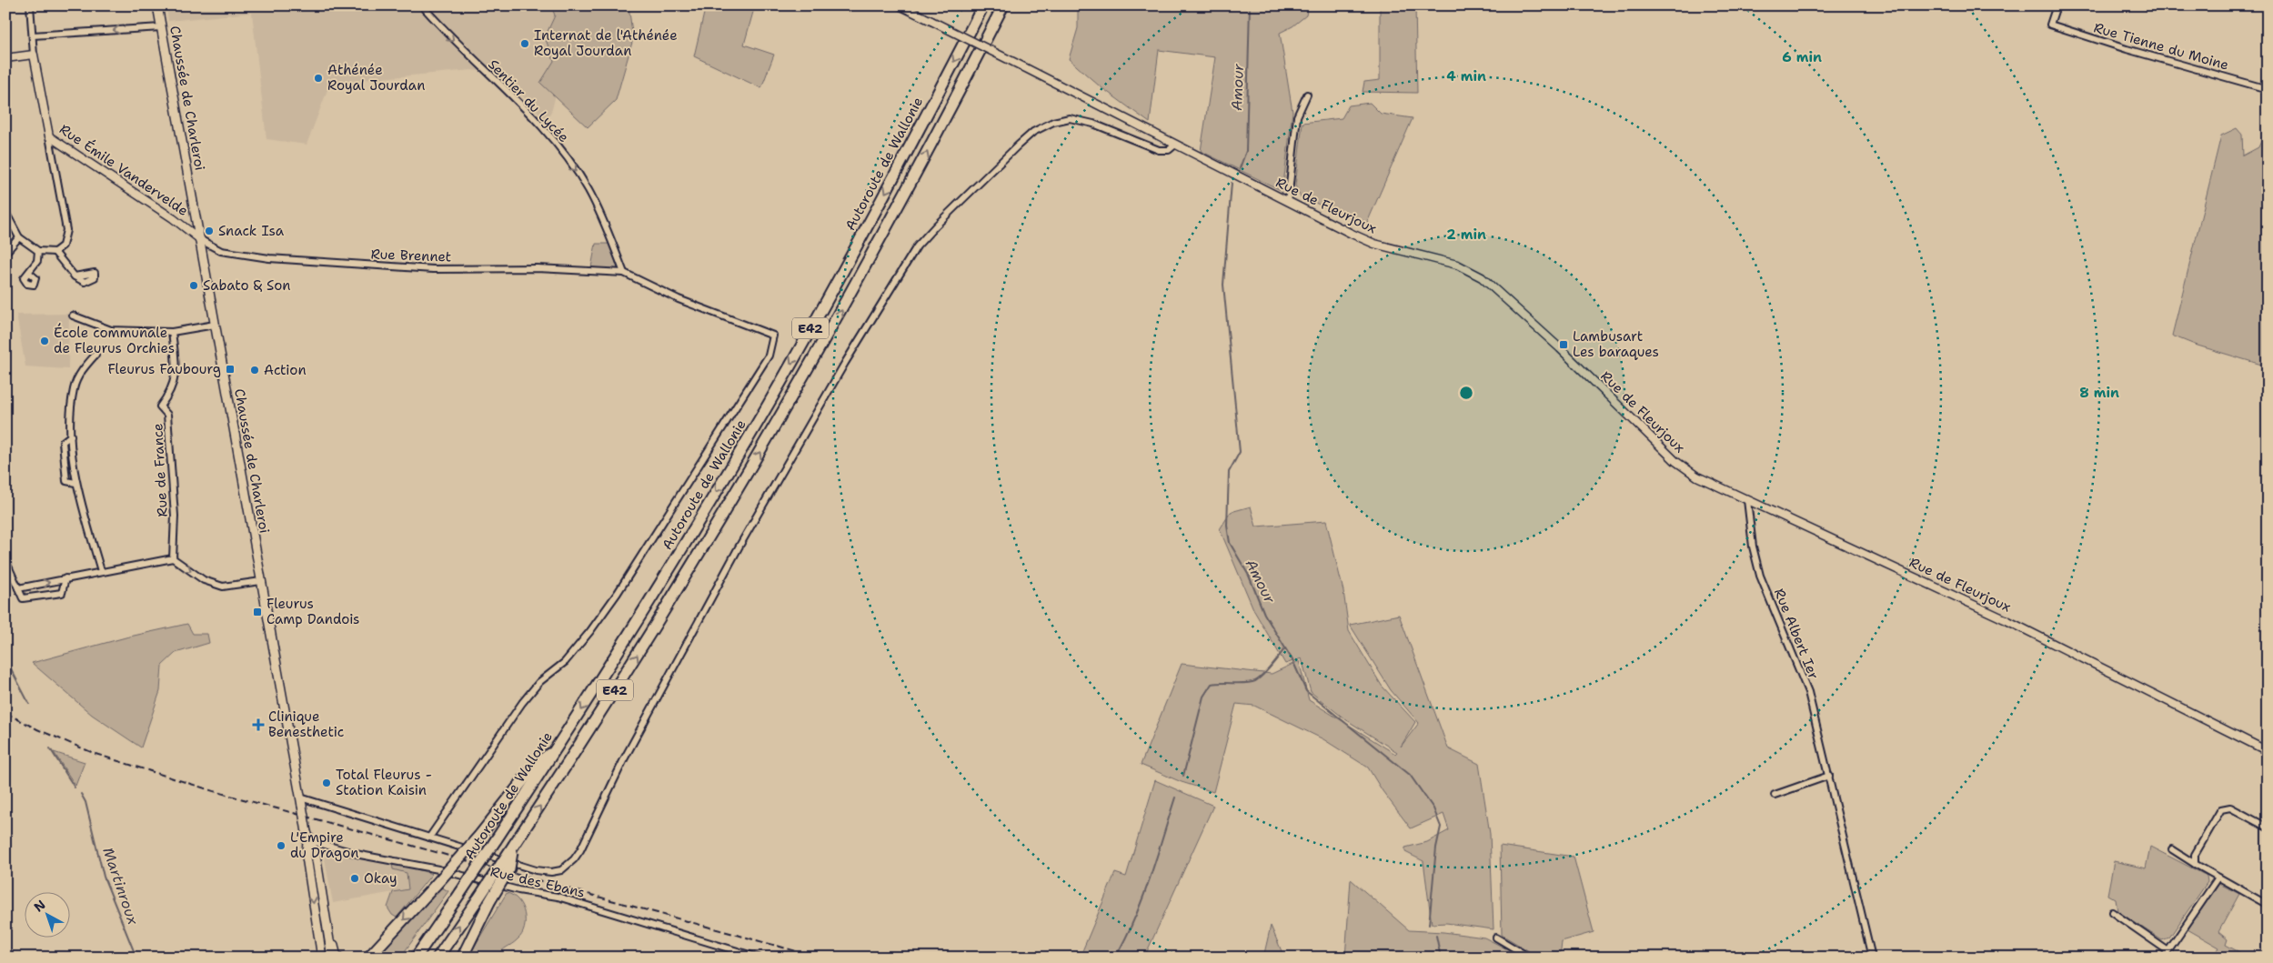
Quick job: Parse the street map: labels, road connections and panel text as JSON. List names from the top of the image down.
{
  "streets": {
    "highway": ["Autoroute de Wallonie", "E42"],
    "main road": ["Chaussée de Charleroi"],
    "street": [
      "Rue Tienne du Moine",
      "Sentier du Lycée",
      "Rue Émile Vandervelde",
      "Rue de Fleurjoux",
      "Rue Brennet",
      "Rue de France",
      "Rue Albert Ier",
      "Rue des Ebans"
    ]
  },
  "crossings": [
    ["Chaussée de Charleroi", "Rue Émile Vandervelde"],
    ["Chaussée de Charleroi", "Rue Brennet"],
    ["Chaussée de Charleroi", "Rue des Ebans"],
    ["Sentier du Lycée", "Rue Brennet"],
    ["Rue Émile Vandervelde", "Rue Brennet"],
    ["Rue de Fleurjoux", "Rue Albert Ier"]
  ],
  "one_way": ["Sentier du Lycée"],
  "water": ["Amour", "Martinroux"],
  "places": {
    "other": [
      "Internat de l'Athénée Royal Jourdan",
      "Athénée Royal Jourdan",
      "Snack Isa",
      "Sabato & Son",
      "École communale de Fleurus Orchies",
      "Action",
      "Total Fleurus - Station Kaisin",
      "L'Empire du Dragon",
      "Okay"
    ],
    "transit": ["Lambusart Les baraques", "Fleurus Faubourg", "Fleurus Camp Dandois"],
    "health": ["Clinique Benesthetic"]
  },
  "north": "top left",
  "rings": [
    "6 min",
    "4 min",
    "2 min",
    "8 min"
  ]
}
